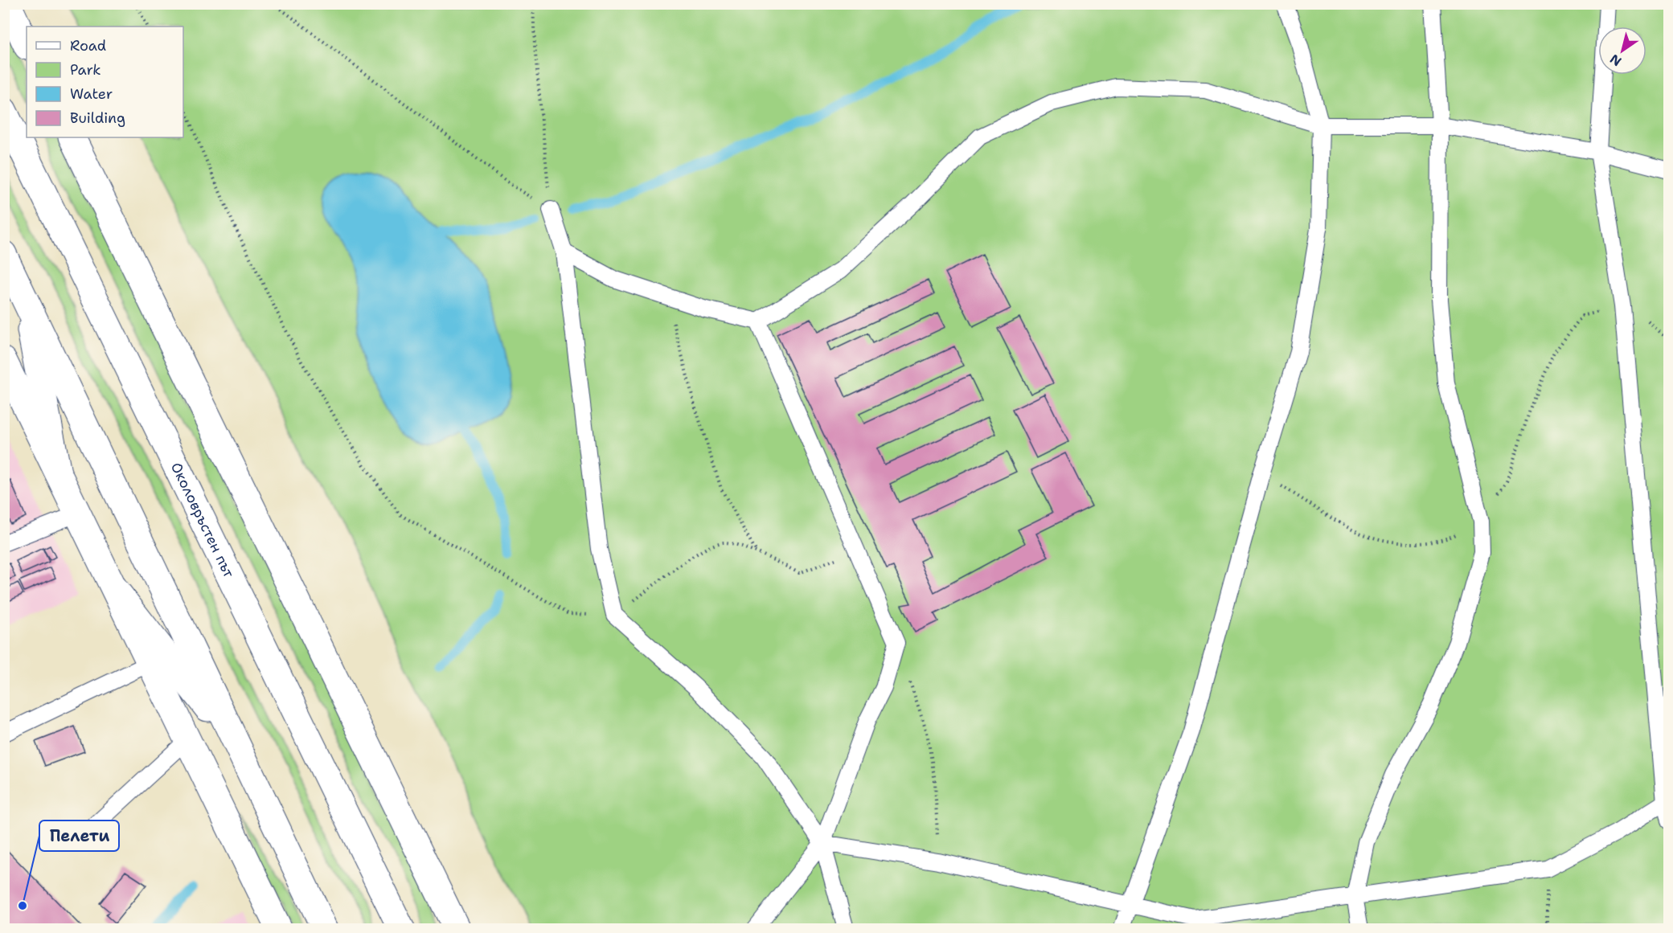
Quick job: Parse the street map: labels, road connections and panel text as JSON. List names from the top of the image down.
{
  "streets": {
    "main road": ["Околовръстен път"]
  },
  "places": ["Пелети"],
  "legend": [
    "Road",
    "Park",
    "Water",
    "Building"
  ],
  "north": "bottom left"
}
